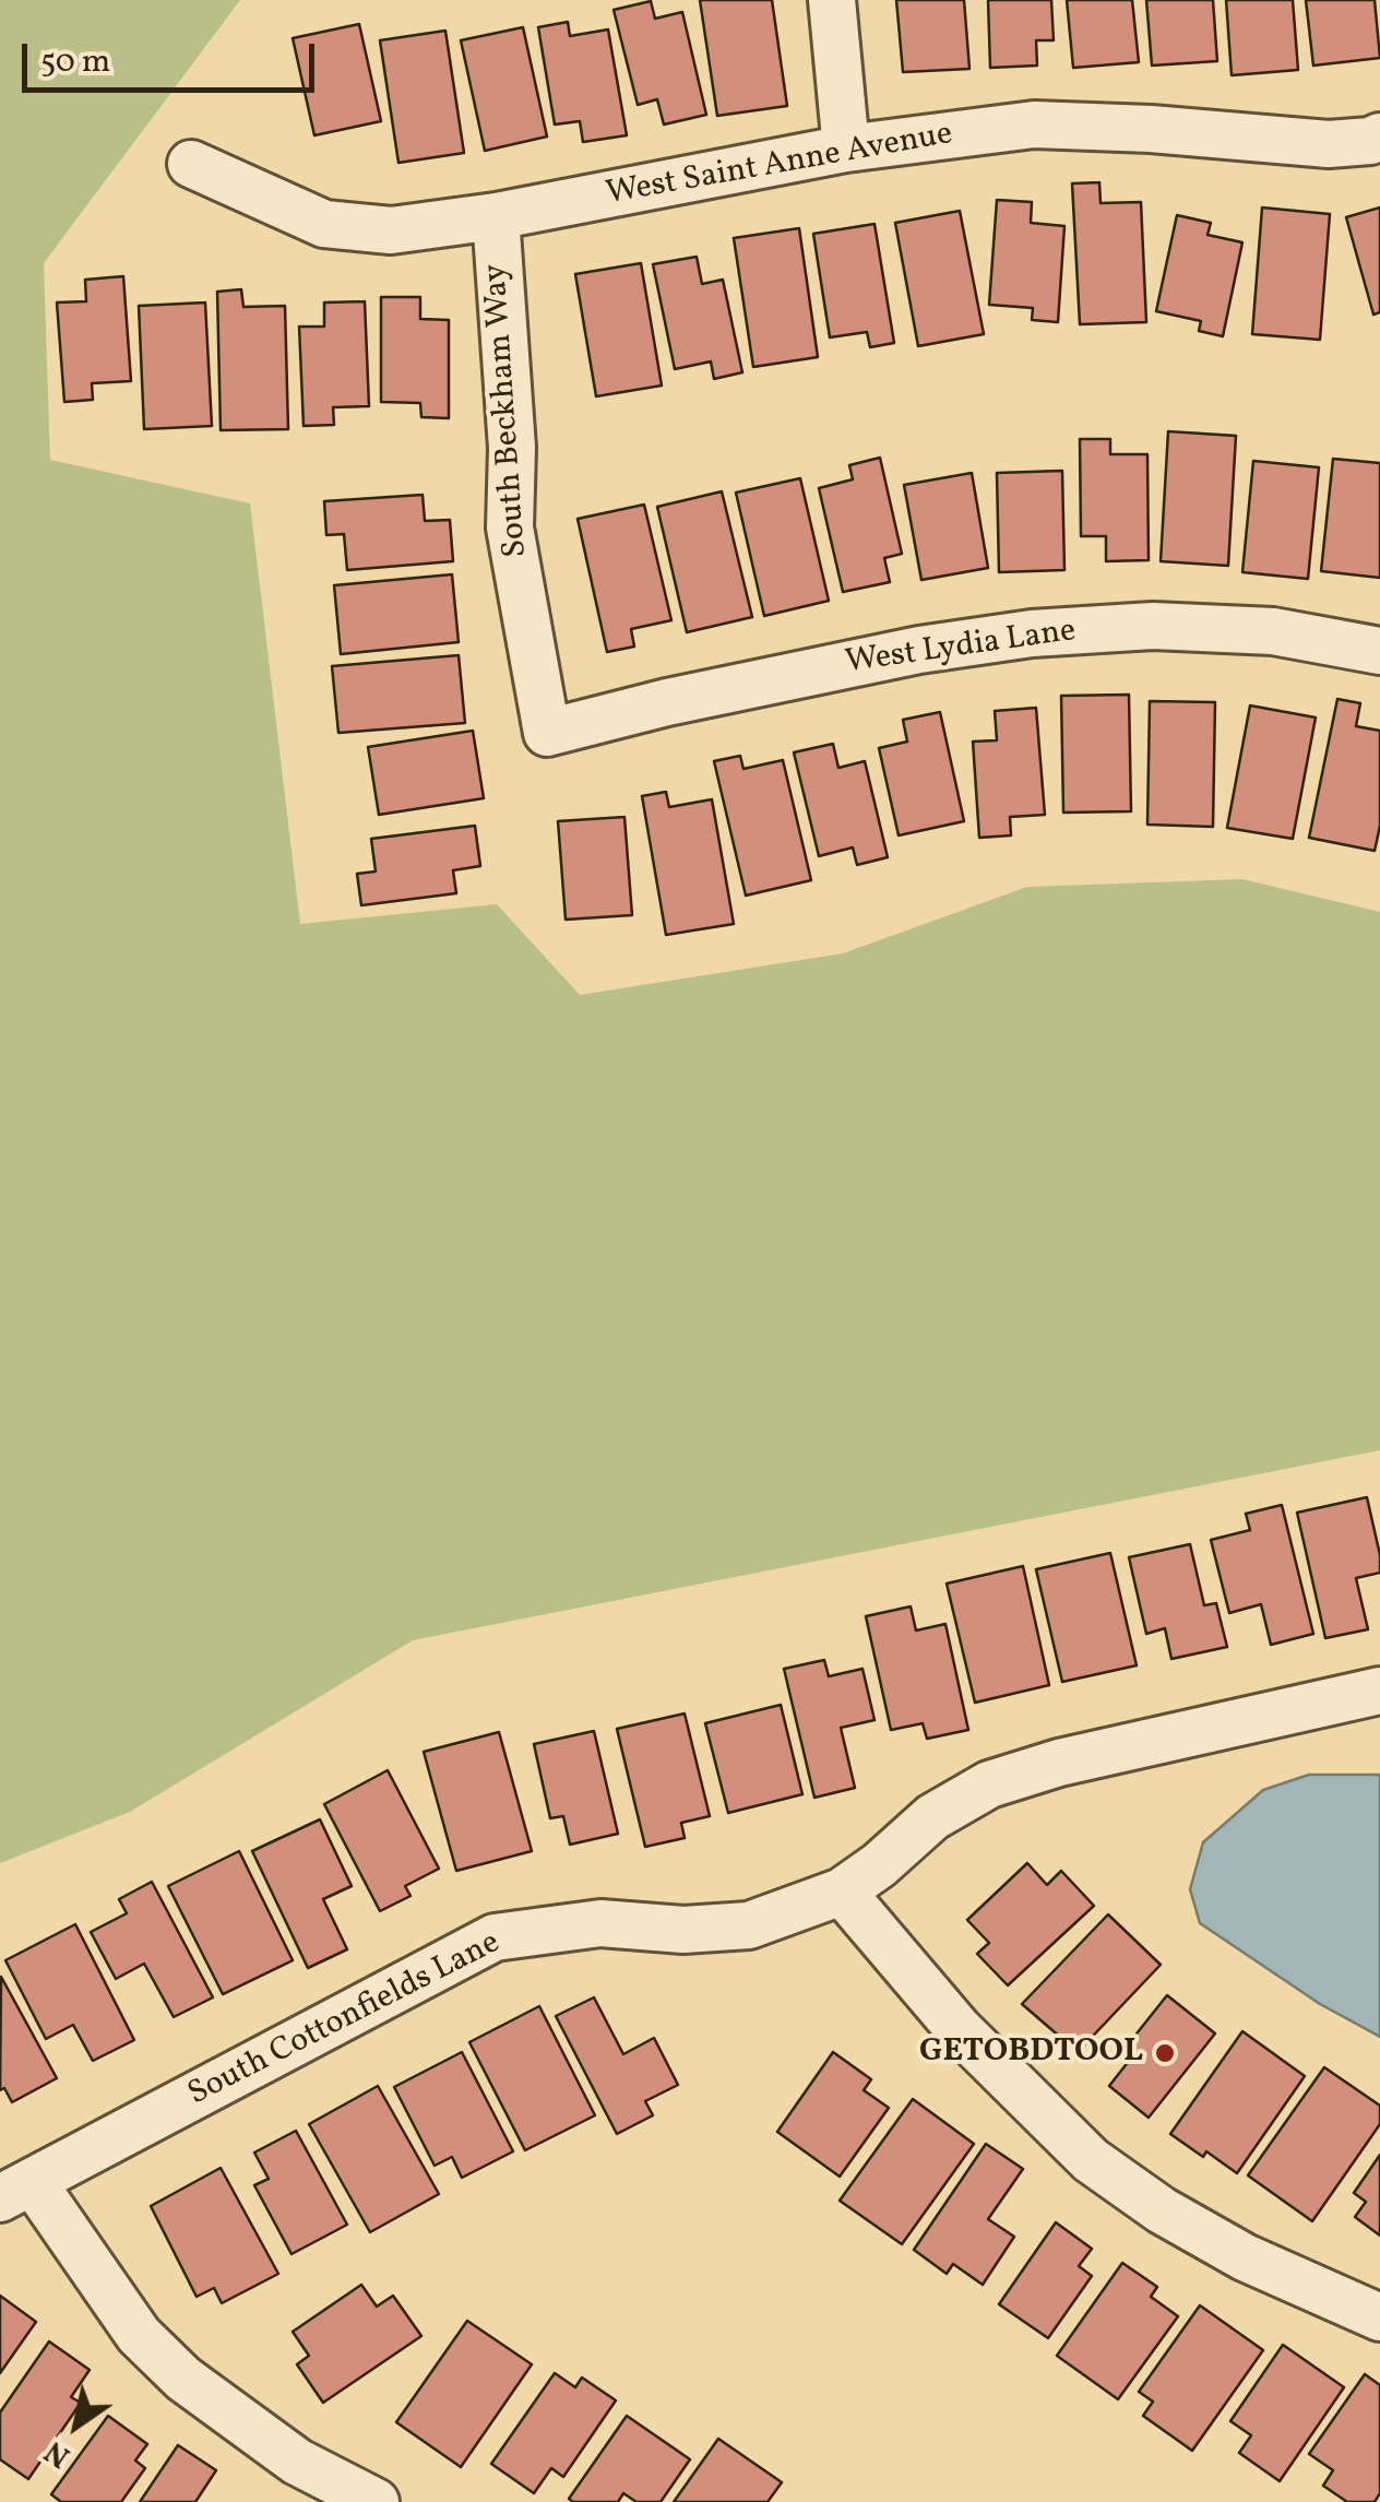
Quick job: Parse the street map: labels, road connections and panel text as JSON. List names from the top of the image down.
{
  "streets": {
    "street": [
      "West Saint Anne Avenue",
      "South Beckham Way",
      "West Lydia Lane",
      "South Cottonfields Lane"
    ]
  },
  "crossings": [
    ["West Saint Anne Avenue", "South Beckham Way"],
    ["South Beckham Way", "West Lydia Lane"]
  ],
  "places": ["GETOBDTOOL"],
  "scale_bar": "50 m",
  "north": "bottom left"
}
